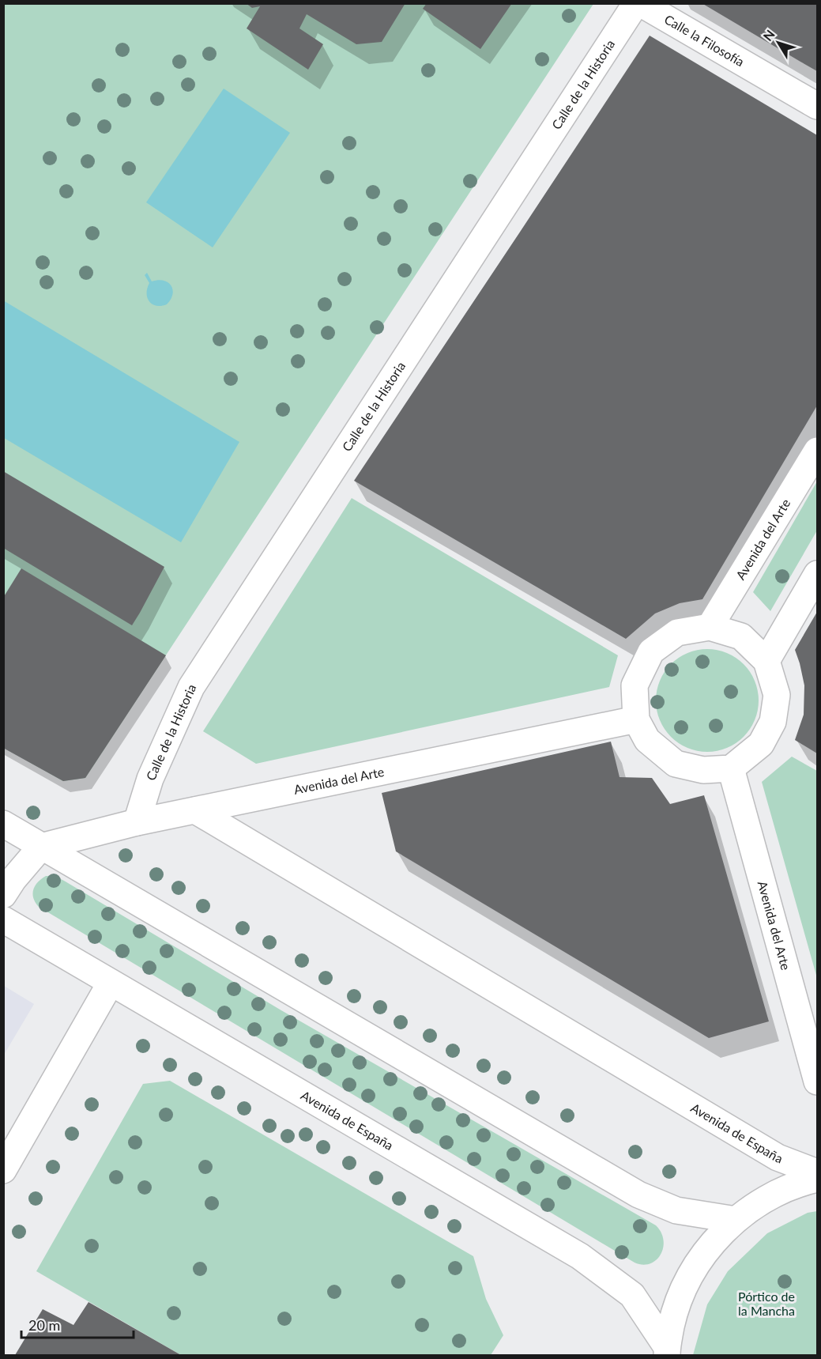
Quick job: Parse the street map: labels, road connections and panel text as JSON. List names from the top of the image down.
{
  "streets": {
    "street": [
      "Calle la Filosofía",
      "Calle de la Historia",
      "Avenida del Arte",
      "Avenida de España"
    ]
  },
  "crossings": [
    ["Calle de la Historia", "Avenida del Arte"],
    ["Avenida del Arte", "Avenida de España"]
  ],
  "parks": ["Pórtico de la Mancha"],
  "scale_bar": "20 m",
  "north": "top left"
}
